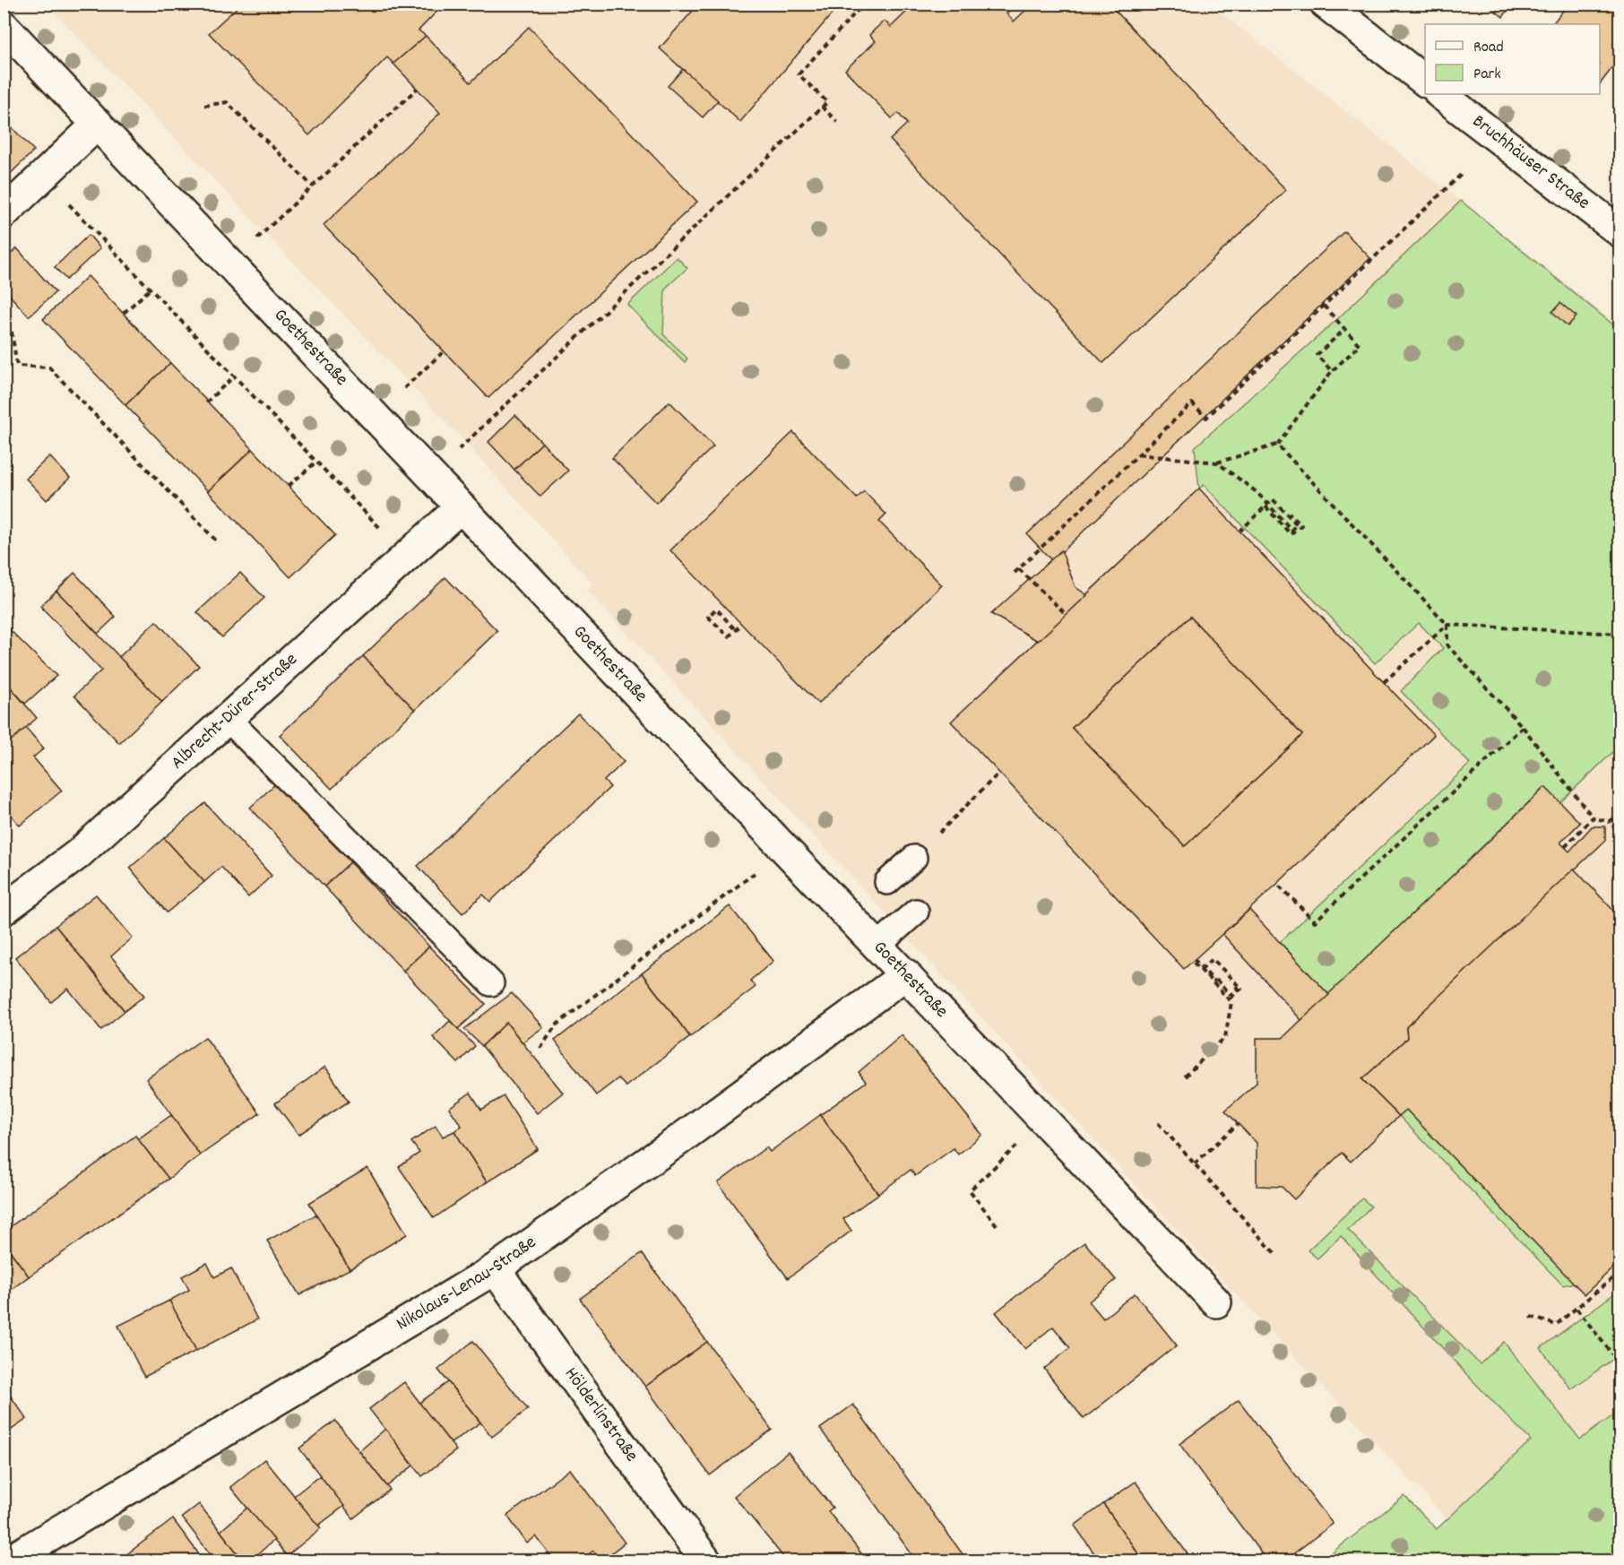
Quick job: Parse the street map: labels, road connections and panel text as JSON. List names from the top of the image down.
{
  "streets": {
    "street": [
      "Bruchhäuser Straße",
      "Goethestraße",
      "Albrecht-Dürer-Straße",
      "Nikolaus-Lenau-Straße",
      "Hölderlinstraße"
    ]
  },
  "crossings": [
    ["Goethestraße", "Albrecht-Dürer-Straße"],
    ["Goethestraße", "Nikolaus-Lenau-Straße"],
    ["Nikolaus-Lenau-Straße", "Hölderlinstraße"]
  ],
  "legend": ["Road", "Park"]
}
